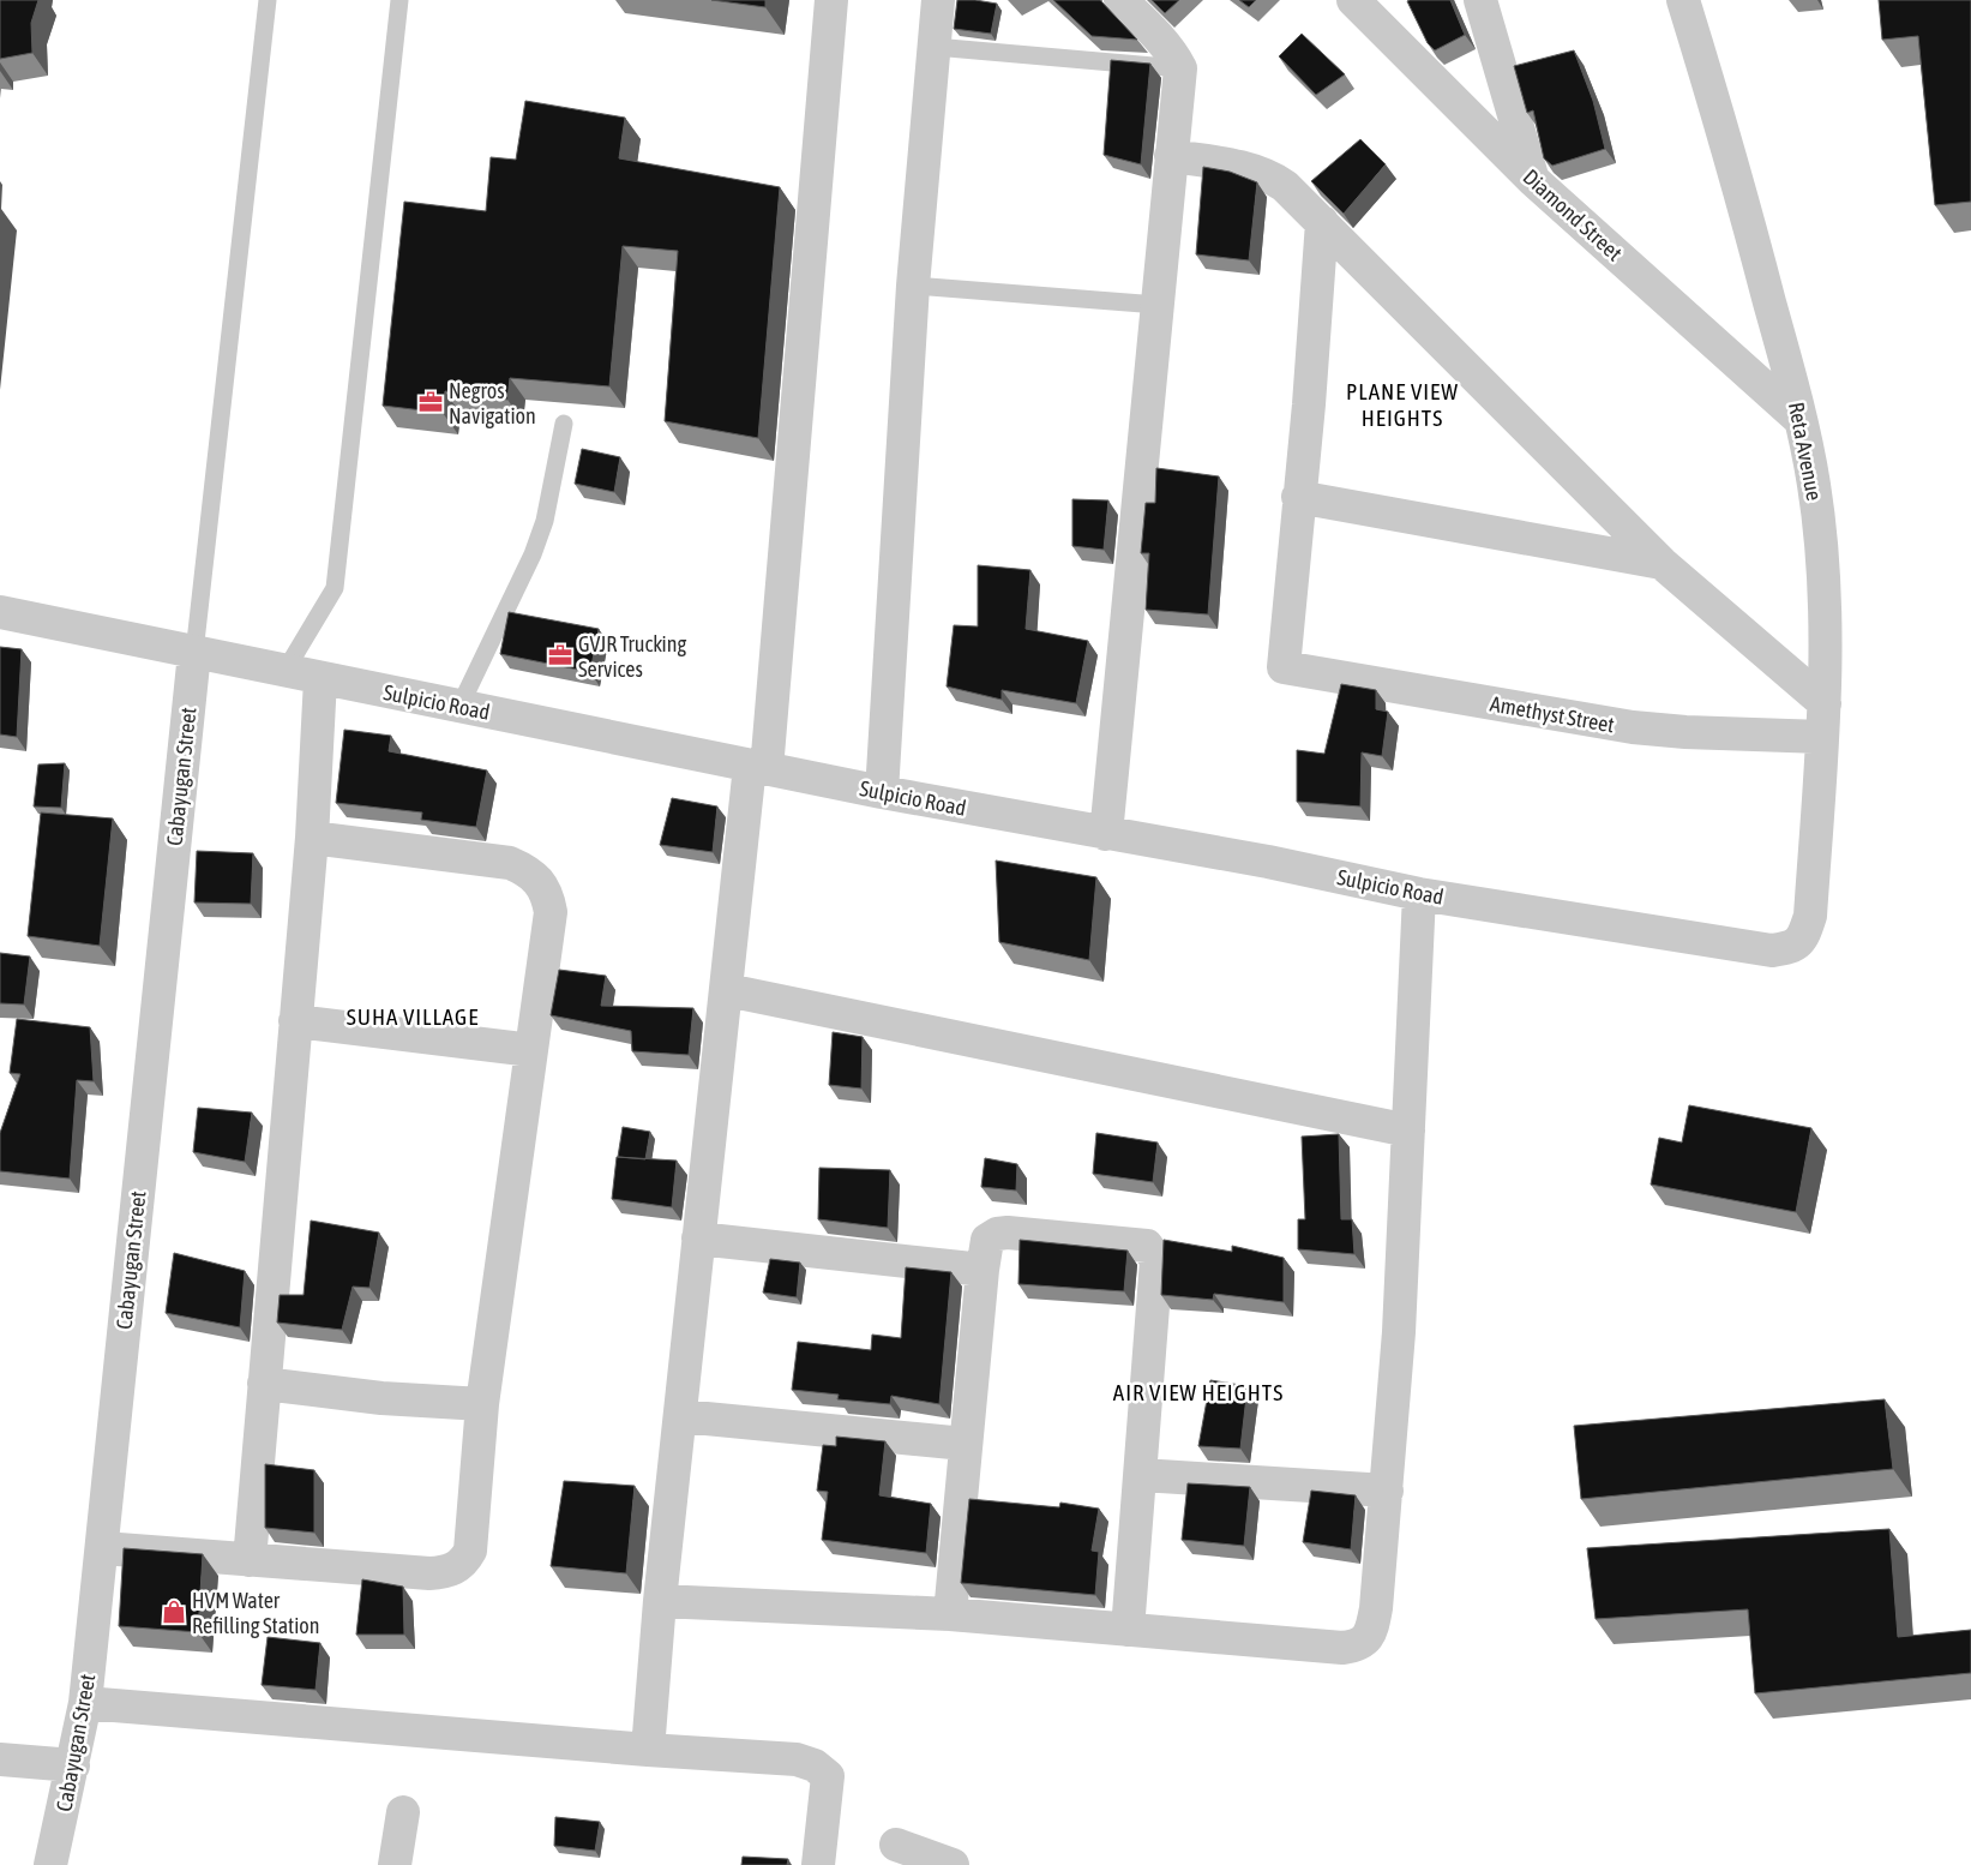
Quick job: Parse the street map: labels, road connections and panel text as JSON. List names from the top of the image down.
{
  "streets": {
    "street": [
      "Diamond Street",
      "Reta Avenue",
      "Sulpicio Road",
      "Amethyst Street",
      "Cabayugan Street"
    ]
  },
  "crossings": [
    ["Diamond Street", "Reta Avenue"],
    ["Reta Avenue", "Sulpicio Road"],
    ["Reta Avenue", "Amethyst Street"],
    ["Sulpicio Road", "Cabayugan Street"]
  ],
  "districts": ["PLANE VIEW HEIGHTS", "SUHA VILLAGE", "AIR VIEW HEIGHTS"],
  "places": {
    "office": ["Negros Navigation", "GVJR Trucking Services"],
    "shop": ["HVM Water Refilling Station"]
  }
}
